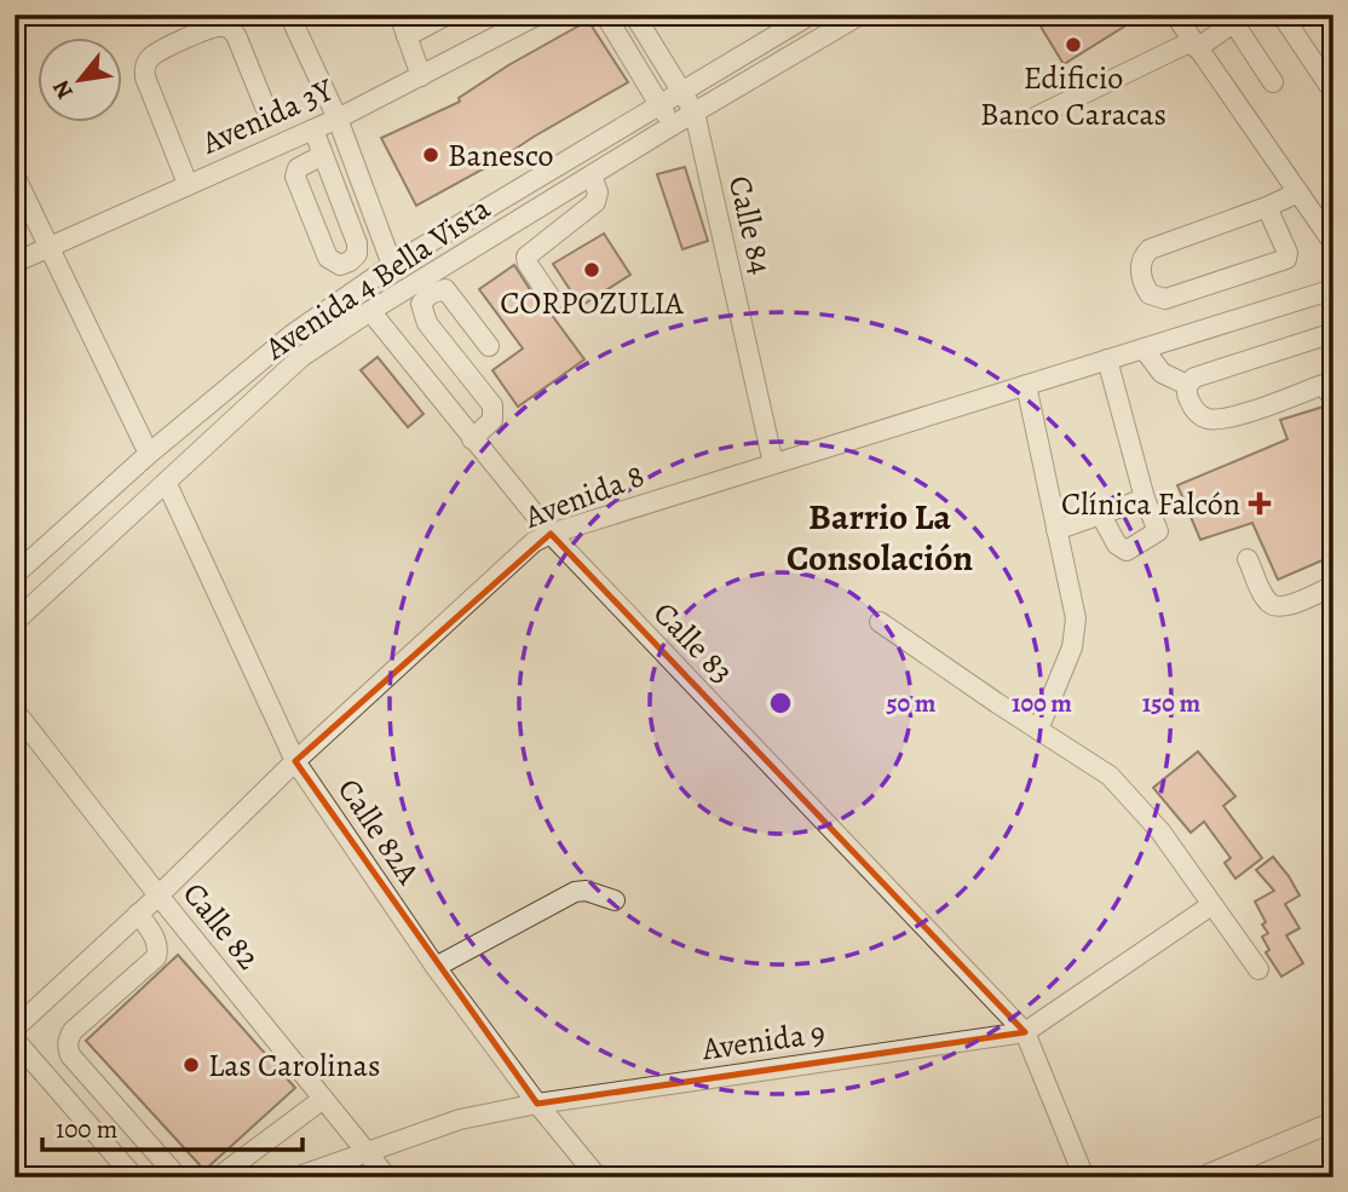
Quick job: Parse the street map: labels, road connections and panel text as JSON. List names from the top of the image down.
{
  "streets": {
    "street": [
      "Avenida 3Y",
      "Calle 84",
      "Avenida 4 Bella Vista",
      "Avenida 8",
      "Calle 83",
      "Calle 82A",
      "Calle 82",
      "Avenida 9"
    ]
  },
  "crossings": [
    ["Calle 84", "Avenida 4 Bella Vista"],
    ["Calle 84", "Avenida 8"],
    ["Avenida 4 Bella Vista", "Calle 83"],
    ["Avenida 4 Bella Vista", "Calle 82A"],
    ["Avenida 8", "Calle 83"],
    ["Avenida 8", "Calle 82A"],
    ["Avenida 8", "Calle 82"],
    ["Calle 83", "Avenida 9"],
    ["Calle 82A", "Avenida 9"],
    ["Calle 82", "Avenida 9"]
  ],
  "districts": ["Barrio La Consolación"],
  "places": {
    "other": [
      "Edificio Banco Caracas",
      "Banesco",
      "CORPOZULIA",
      "Las Carolinas"
    ],
    "health": ["Clínica Falcón"]
  },
  "scale_bar": "100 m",
  "north": "bottom left",
  "rings": ["50 m", "100 m", "150 m"]
}
